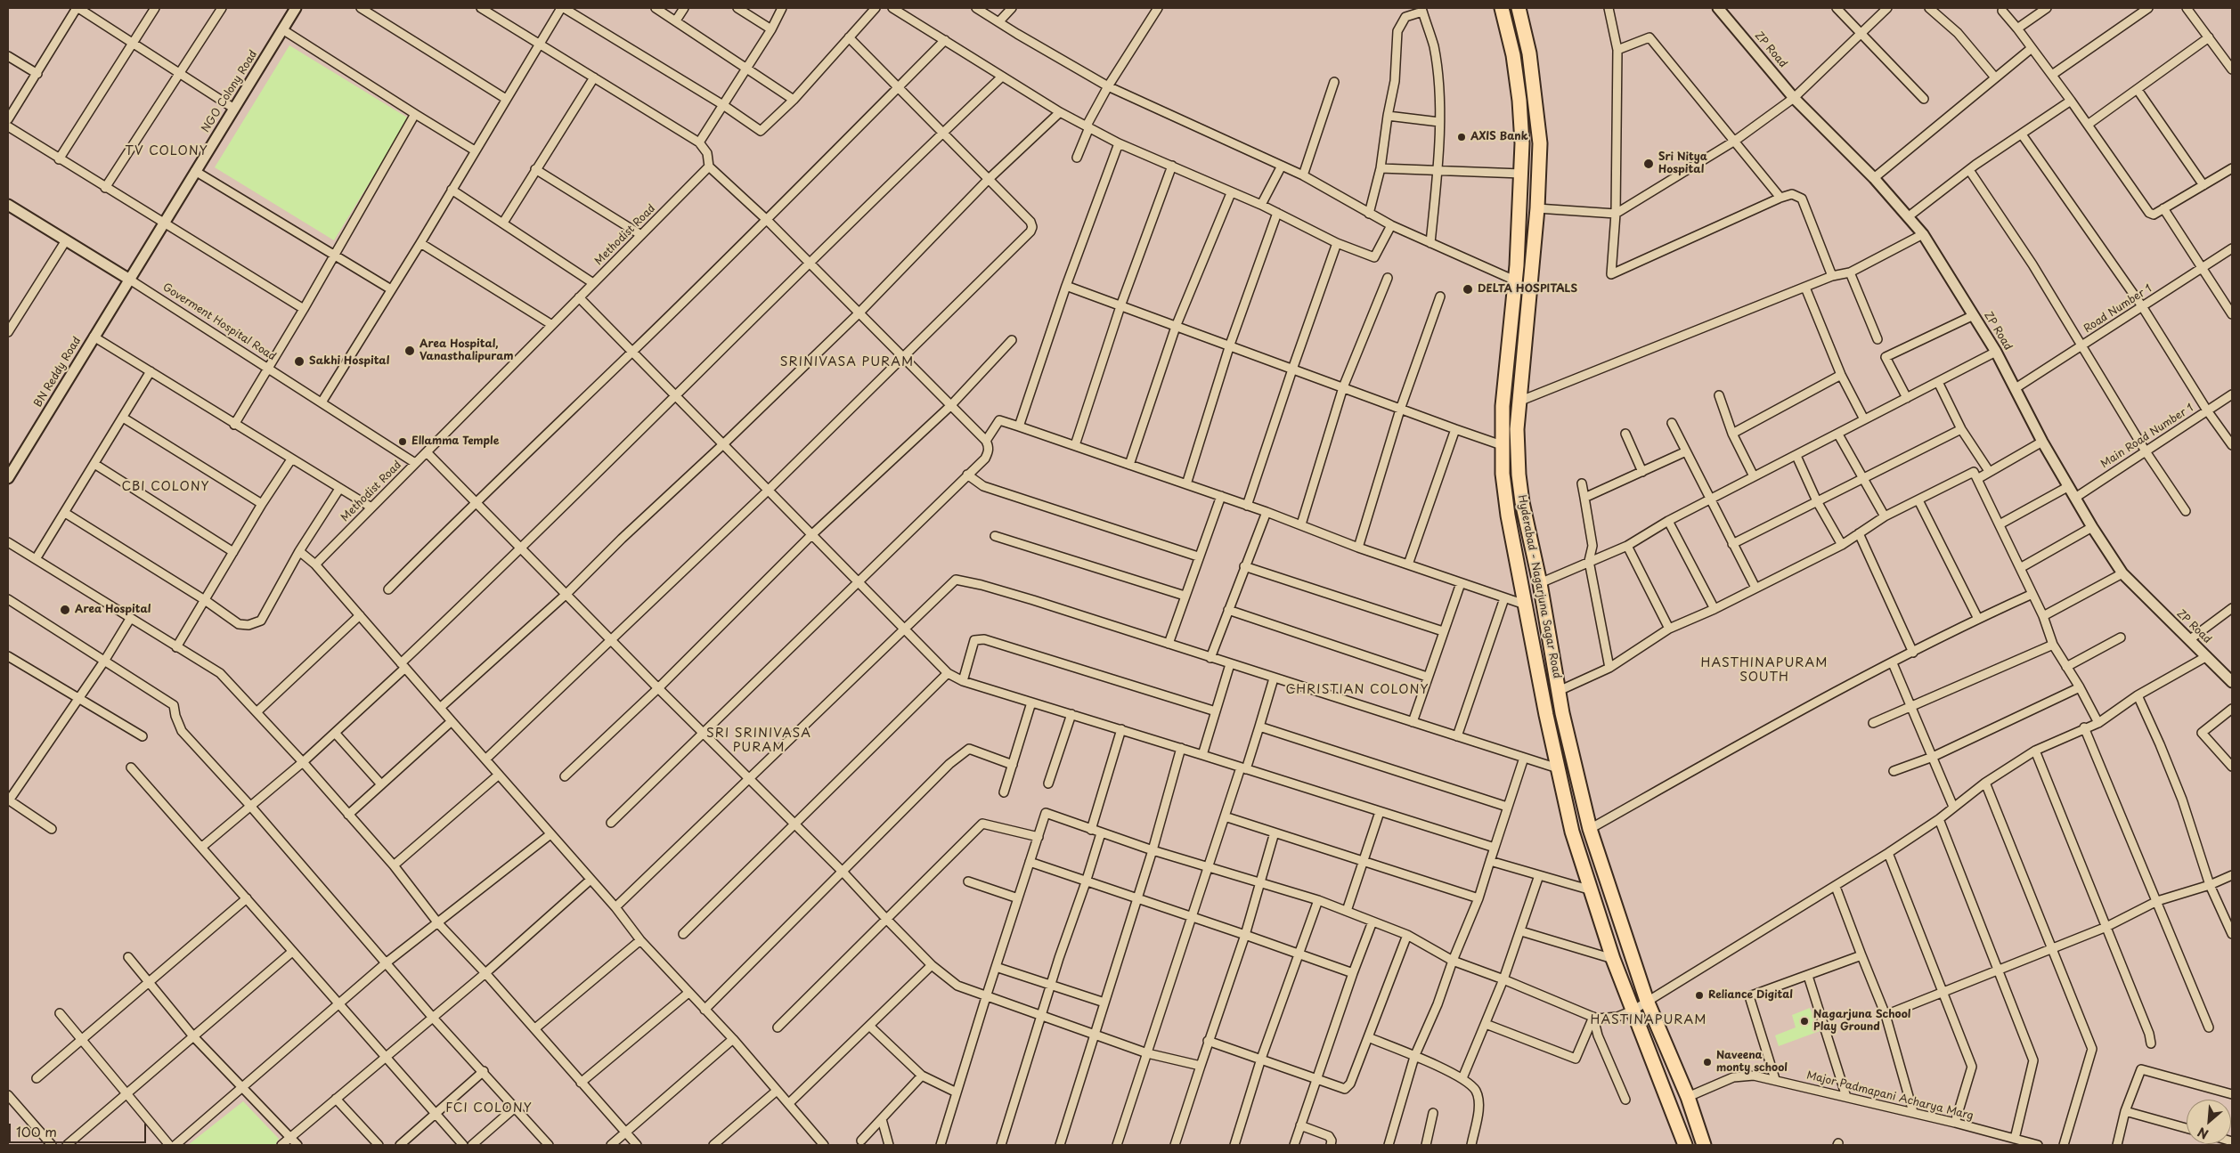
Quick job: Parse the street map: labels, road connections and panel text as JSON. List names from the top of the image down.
{
  "streets": {
    "main road": ["Hyderabad - Nagarjuna Sagar Road"],
    "street": [
      "ZP Road",
      "NGO Colony Road",
      "Methodist Road",
      "Road Number 1",
      "Goverment Hospital Road",
      "BN Reddy Road",
      "Main Road Number 1",
      "Major Padmapani Acharya Marg"
    ]
  },
  "crossings": [
    ["ZP Road", "Road Number 1"],
    ["ZP Road", "Main Road Number 1"],
    ["NGO Colony Road", "Goverment Hospital Road"],
    ["NGO Colony Road", "BN Reddy Road"],
    ["Methodist Road", "Goverment Hospital Road"],
    ["Goverment Hospital Road", "BN Reddy Road"],
    ["Hyderabad - Nagarjuna Sagar Road", "Major Padmapani Acharya Marg"]
  ],
  "districts": [
    "TV COLONY",
    "SRINIVASA PURAM",
    "CBI COLONY",
    "HASTHINAPURAM SOUTH",
    "CHRISTIAN COLONY",
    "SRI SRINIVASA PURAM",
    "HASTINAPURAM",
    "FCI COLONY"
  ],
  "places": [
    "AXIS Bank",
    "Sri Nitya Hospital",
    "DELTA HOSPITALS",
    "Area Hospital, Vanasthalipuram",
    "Sakhi Hospital",
    "Ellamma Temple",
    "Area Hospital",
    "Reliance Digital",
    "Nagarjuna School Play Ground",
    "Naveena monty school"
  ],
  "scale_bar": "100 m",
  "north": "bottom left"
}
